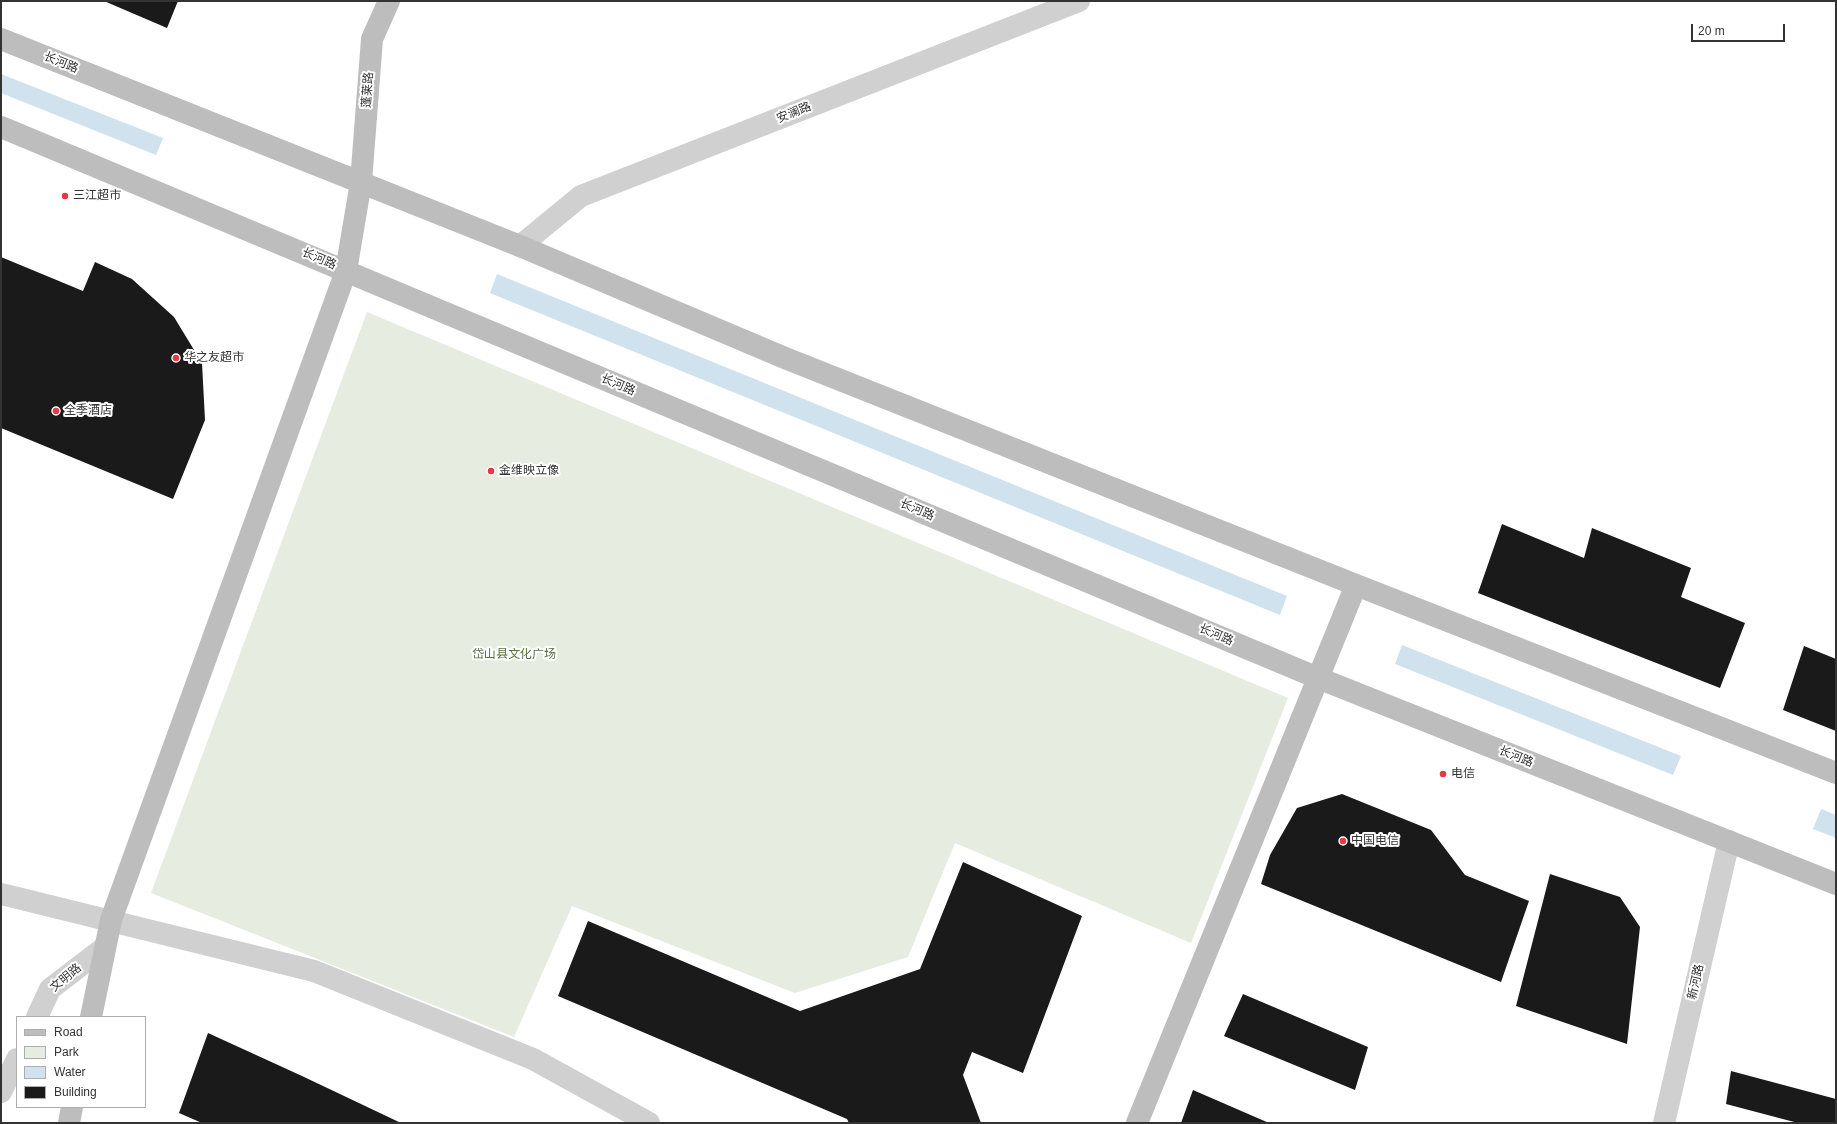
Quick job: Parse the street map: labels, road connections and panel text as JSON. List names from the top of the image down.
{
  "streets": {
    "main road": ["长河路", "蓬莱路"],
    "street": ["安澜路", "文明路", "新河路"]
  },
  "crossings": [
    ["长河路", "蓬莱路"],
    ["长河路", "安澜路"],
    ["长河路", "新河路"],
    ["蓬莱路", "文明路"]
  ],
  "parks": ["岱山县文化广场"],
  "places": [
    "三江超市",
    "华之友超市",
    "全季酒店",
    "金维映立像",
    "电信",
    "中国电信"
  ],
  "legend": [
    "Road",
    "Park",
    "Water",
    "Building"
  ],
  "scale_bar": "20 m"
}
